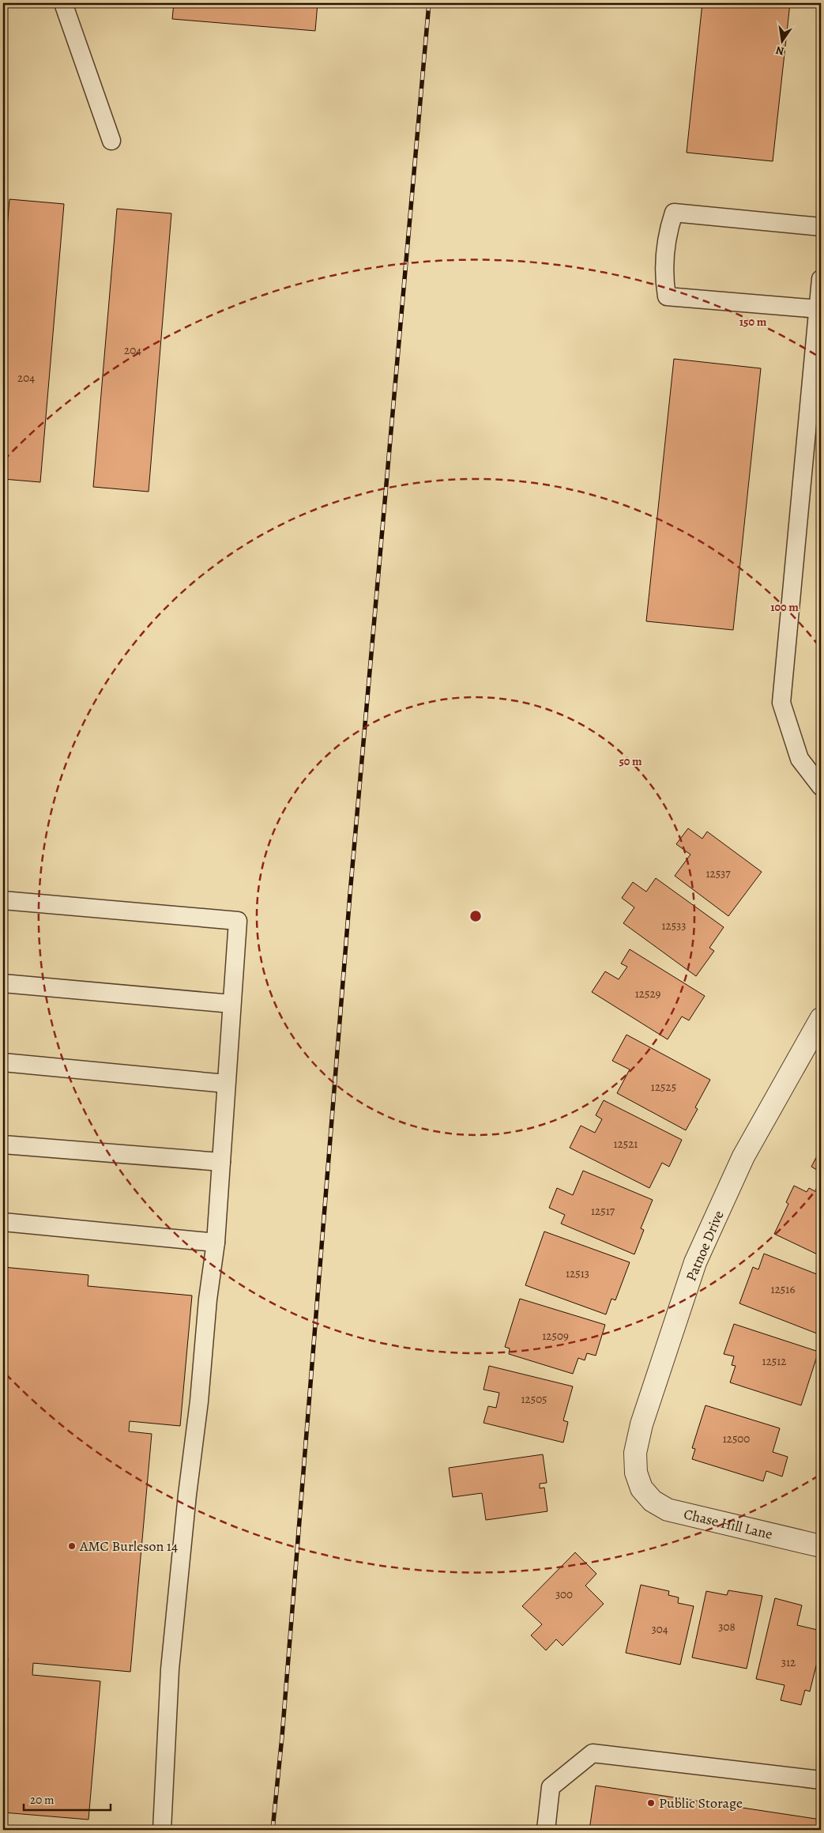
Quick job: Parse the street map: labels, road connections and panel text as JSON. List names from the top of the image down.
{
  "streets": {
    "street": ["Patnoe Drive", "Chase Hill Lane"]
  },
  "crossings": [
    ["Patnoe Drive", "Chase Hill Lane"]
  ],
  "places": ["AMC Burleson 14", "Public Storage"],
  "house_numbers": [
    "204",
    "204",
    "12537",
    "12533",
    "12529",
    "12525",
    "12521",
    "12517",
    "12513",
    "12516",
    "12509",
    "12512",
    "12505",
    "12500",
    "300",
    "308",
    "304",
    "312"
  ],
  "scale_bar": "20 m",
  "north": "bottom",
  "rings": ["150 m", "100 m", "50 m"]
}
